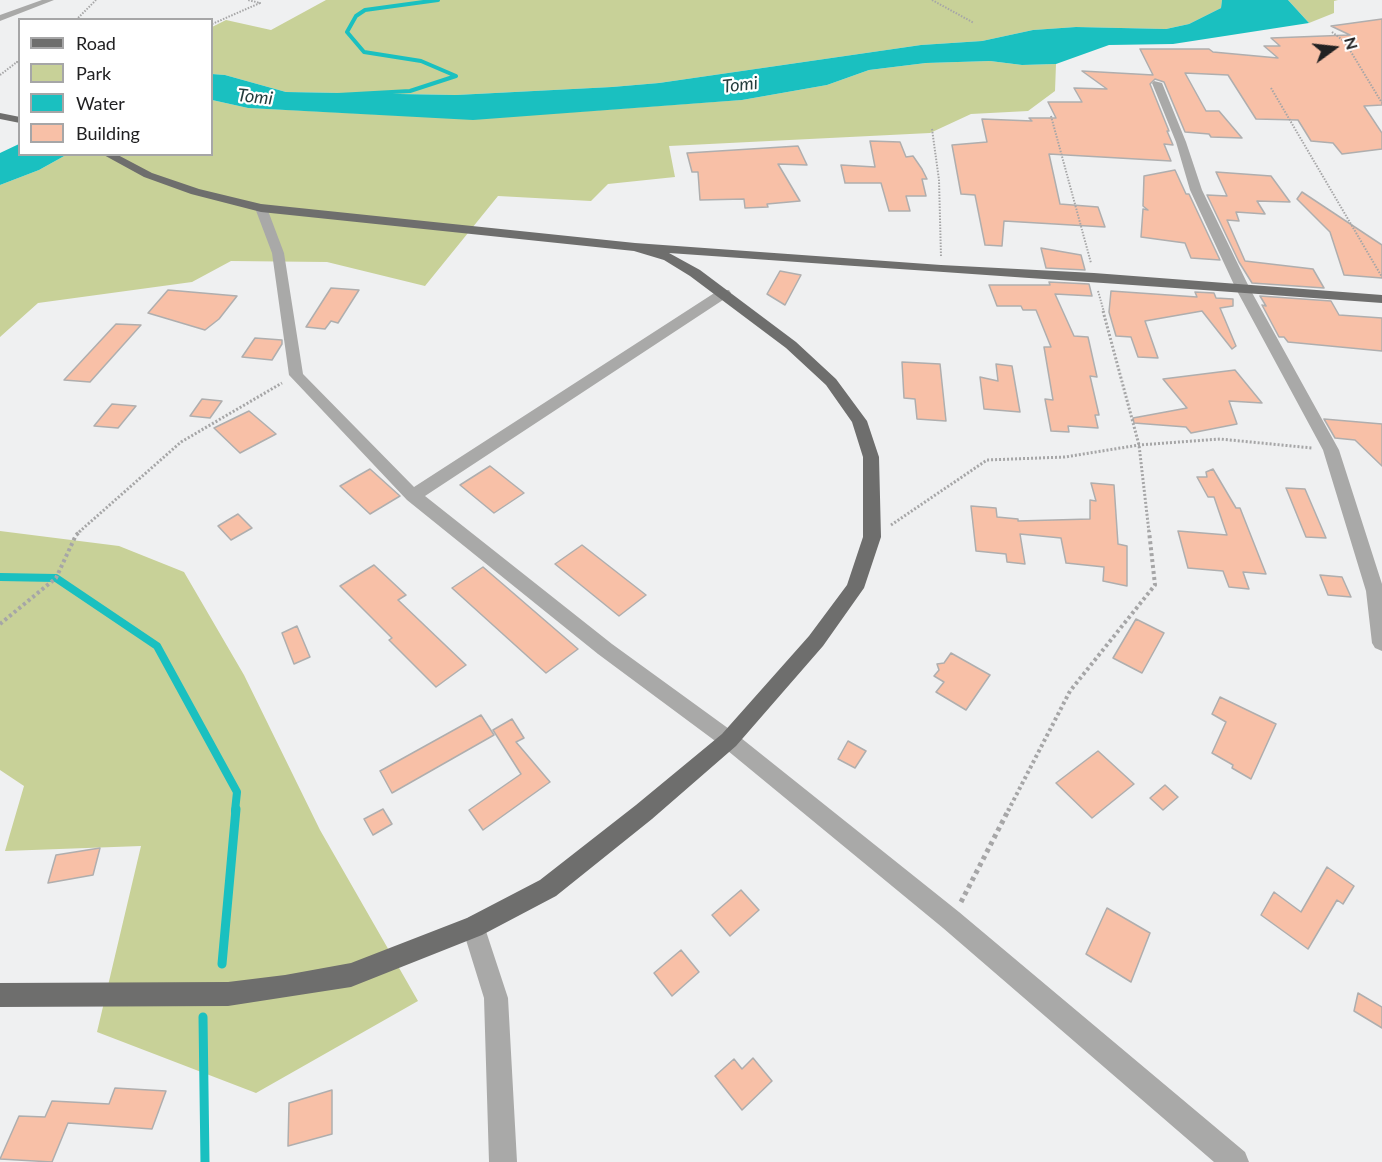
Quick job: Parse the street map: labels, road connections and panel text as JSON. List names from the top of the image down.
{
  "water": ["Tomi"],
  "legend": [
    "Road",
    "Park",
    "Water",
    "Building"
  ],
  "north": "right"
}
